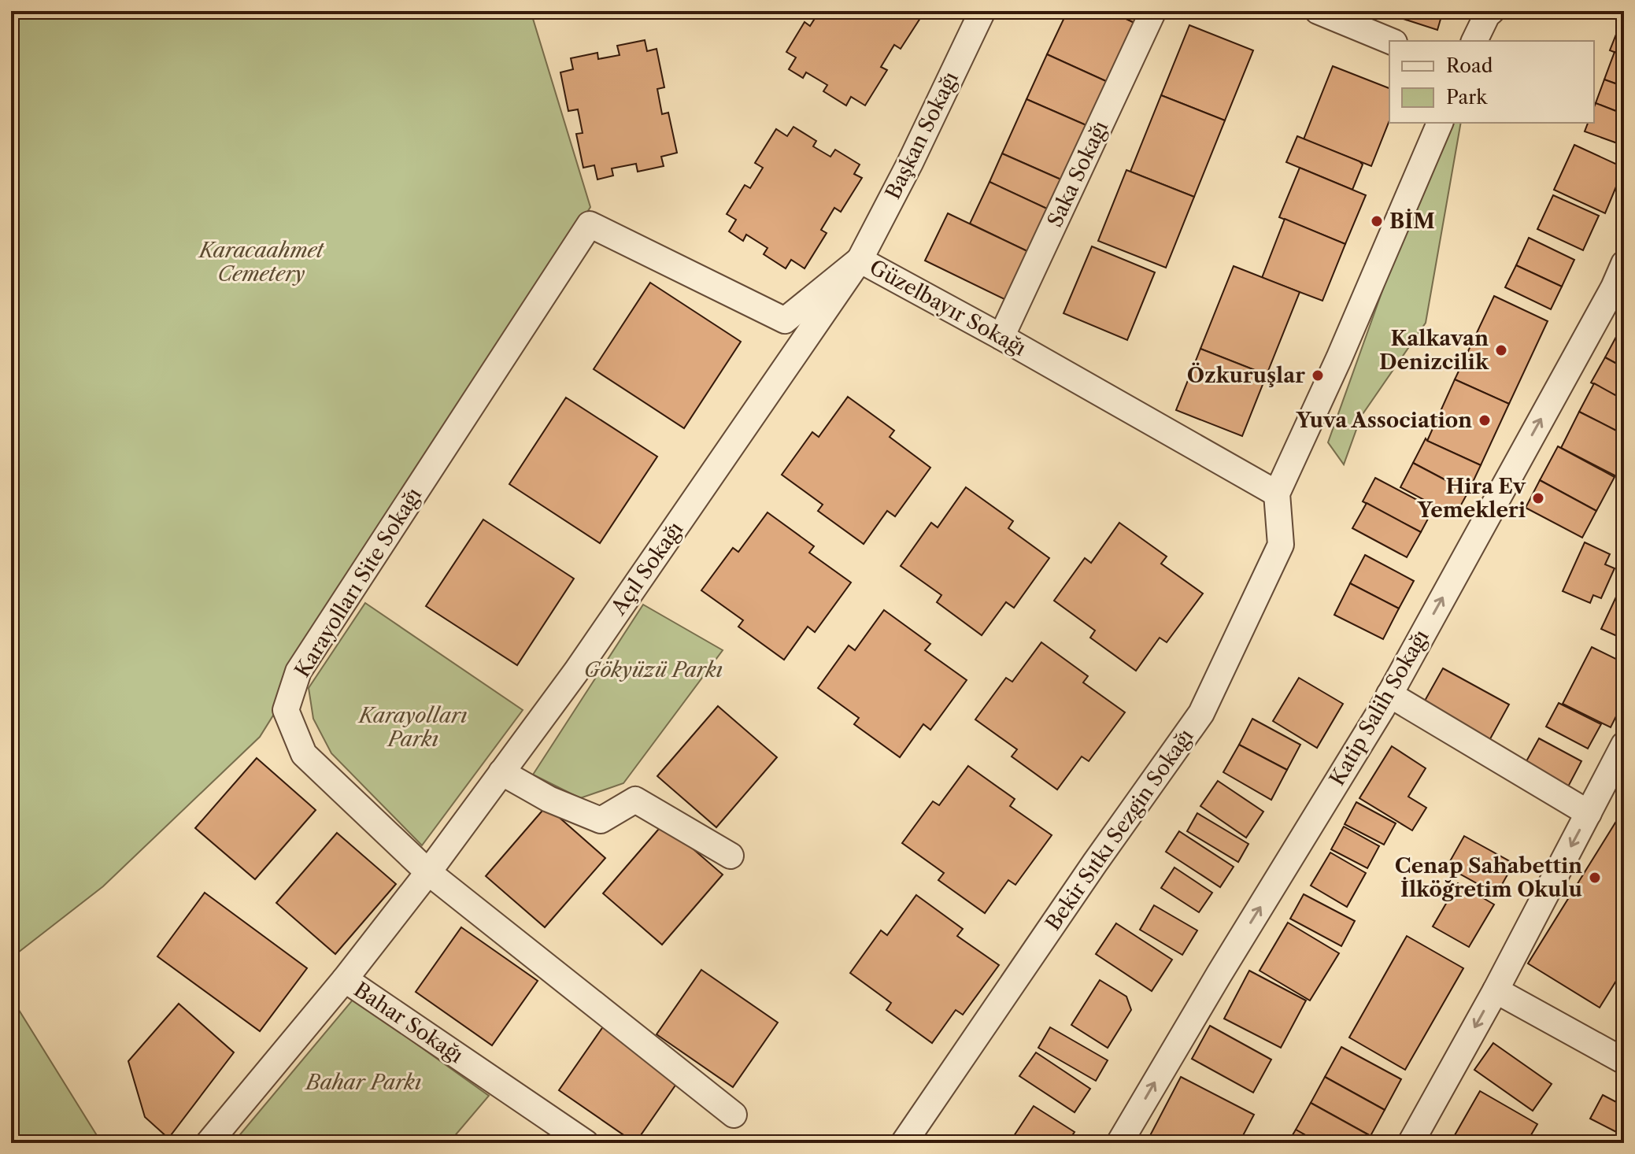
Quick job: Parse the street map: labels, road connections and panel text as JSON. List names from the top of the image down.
{
  "streets": {
    "street": [
      "Başkan Sokağı",
      "Saka Sokağı",
      "Güzelbayır Sokağı",
      "Açıl Sokağı",
      "Karayolları Site Sokağı",
      "Katip Salih Sokağı",
      "Bekir Sıtkı Sezgin Sokağı",
      "Bahar Sokağı"
    ]
  },
  "crossings": [
    ["Başkan Sokağı", "Güzelbayır Sokağı"],
    ["Başkan Sokağı", "Açıl Sokağı"],
    ["Saka Sokağı", "Güzelbayır Sokağı"],
    ["Güzelbayır Sokağı", "Açıl Sokağı"],
    ["Güzelbayır Sokağı", "Karayolları Site Sokağı"],
    ["Güzelbayır Sokağı", "Bekir Sıtkı Sezgin Sokağı"],
    ["Açıl Sokağı", "Karayolları Site Sokağı"]
  ],
  "parks": [
    "Karacaahmet Cemetery",
    "Gökyüzü Parkı",
    "Karayolları Parkı",
    "Bahar Parkı"
  ],
  "places": [
    "BİM",
    "Kalkavan Denizcilik",
    "Özkuruşlar",
    "Yuva Association",
    "Hira Ev Yemekleri",
    "Cenap Sahabettin İlköğretim Okulu"
  ],
  "legend": ["Road", "Park"]
}
